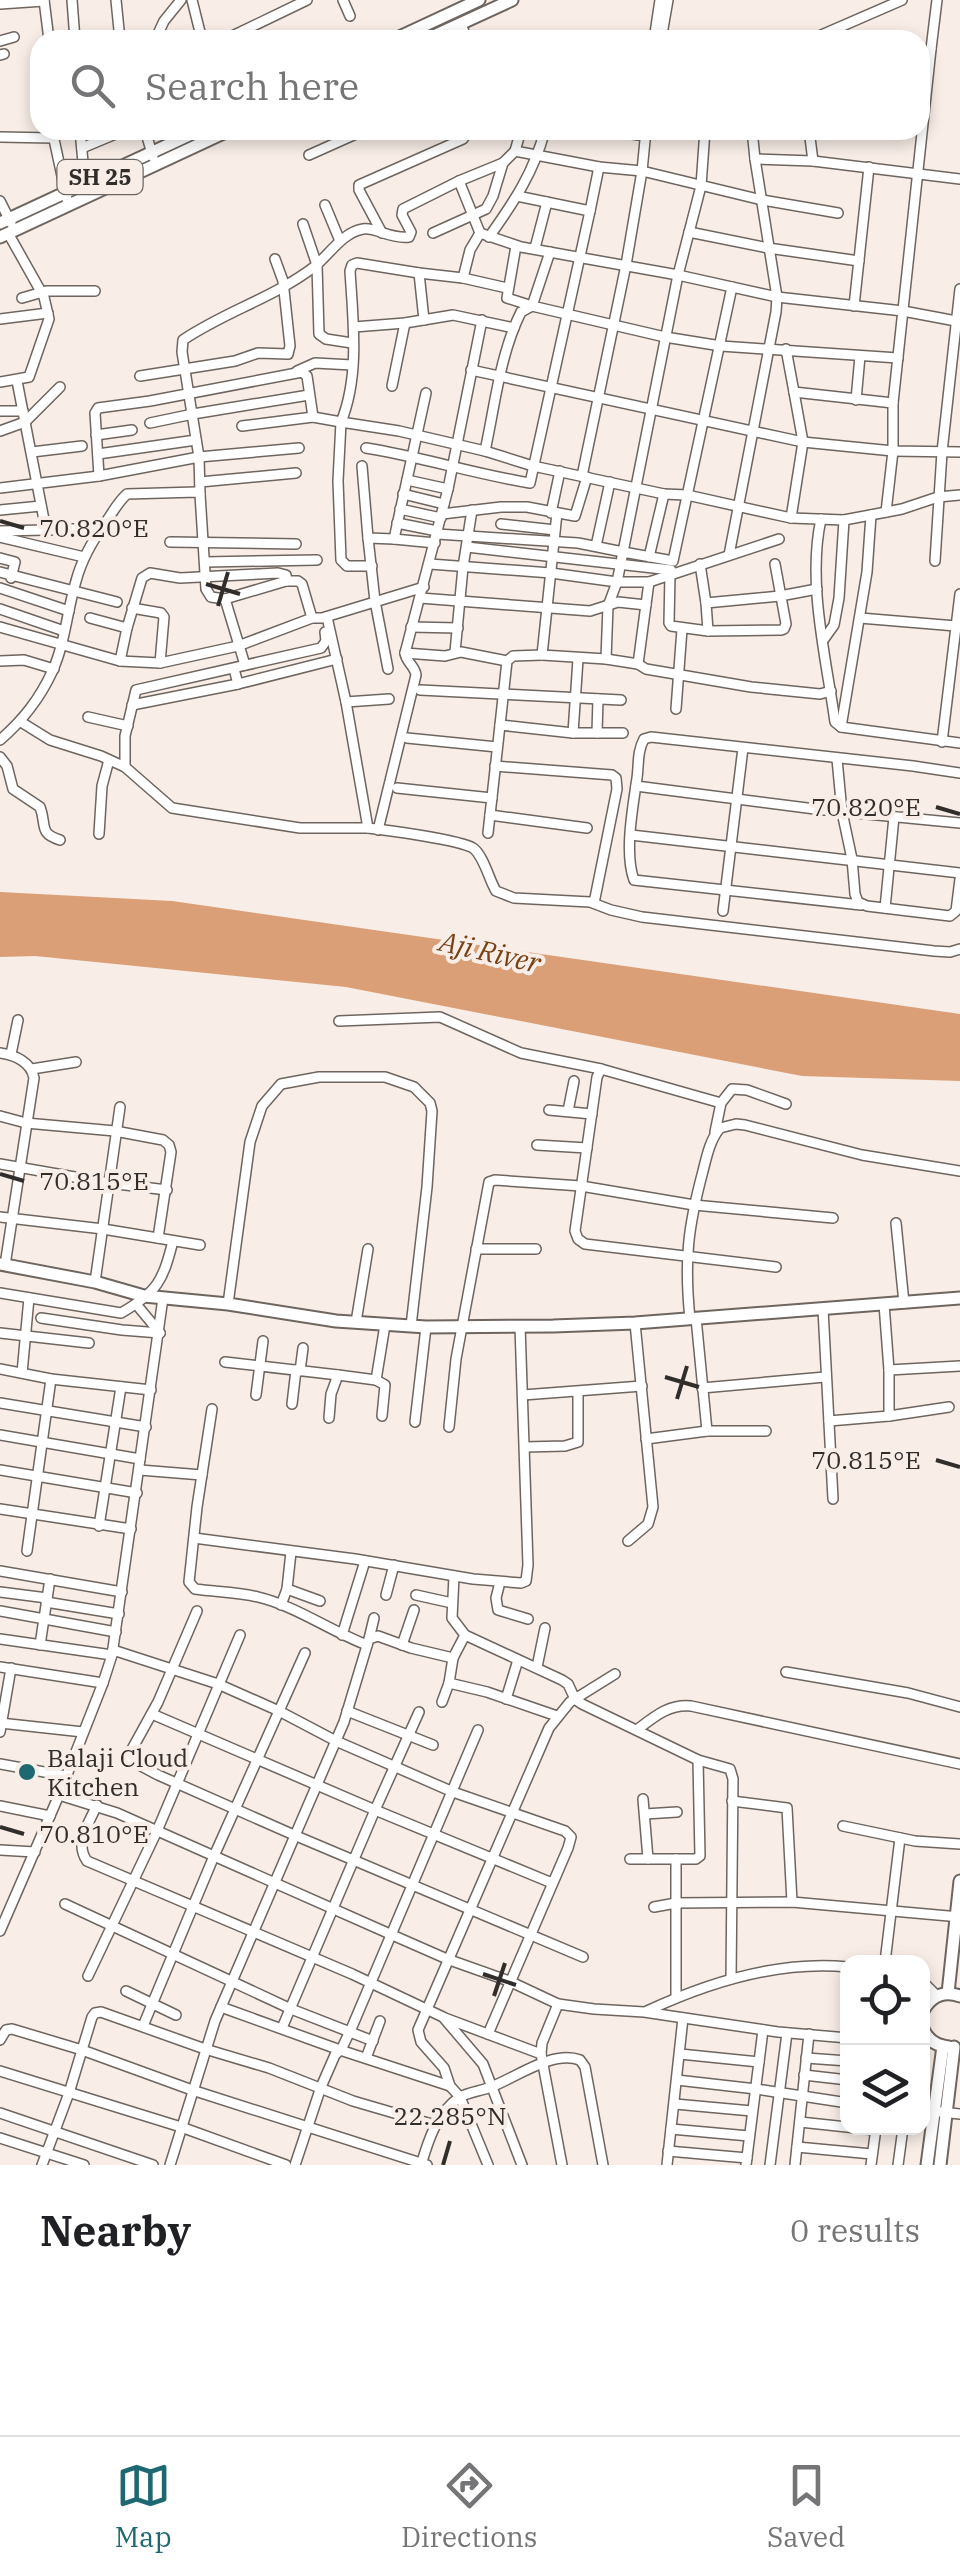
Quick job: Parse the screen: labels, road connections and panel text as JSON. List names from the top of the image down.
{
  "streets": {
    "main road": ["SH 25"]
  },
  "water": ["Aji River"],
  "places": ["Balaji Cloud Kitchen"],
  "page": {
    "search": "Search here",
    "heading": ["Nearby", "0 results"],
    "nav": ["Map", "Directions", "Saved"]
  },
  "coordinates": [
    "70.820°E",
    "70.815°E",
    "70.810°E",
    "22.285°N"
  ]
}
